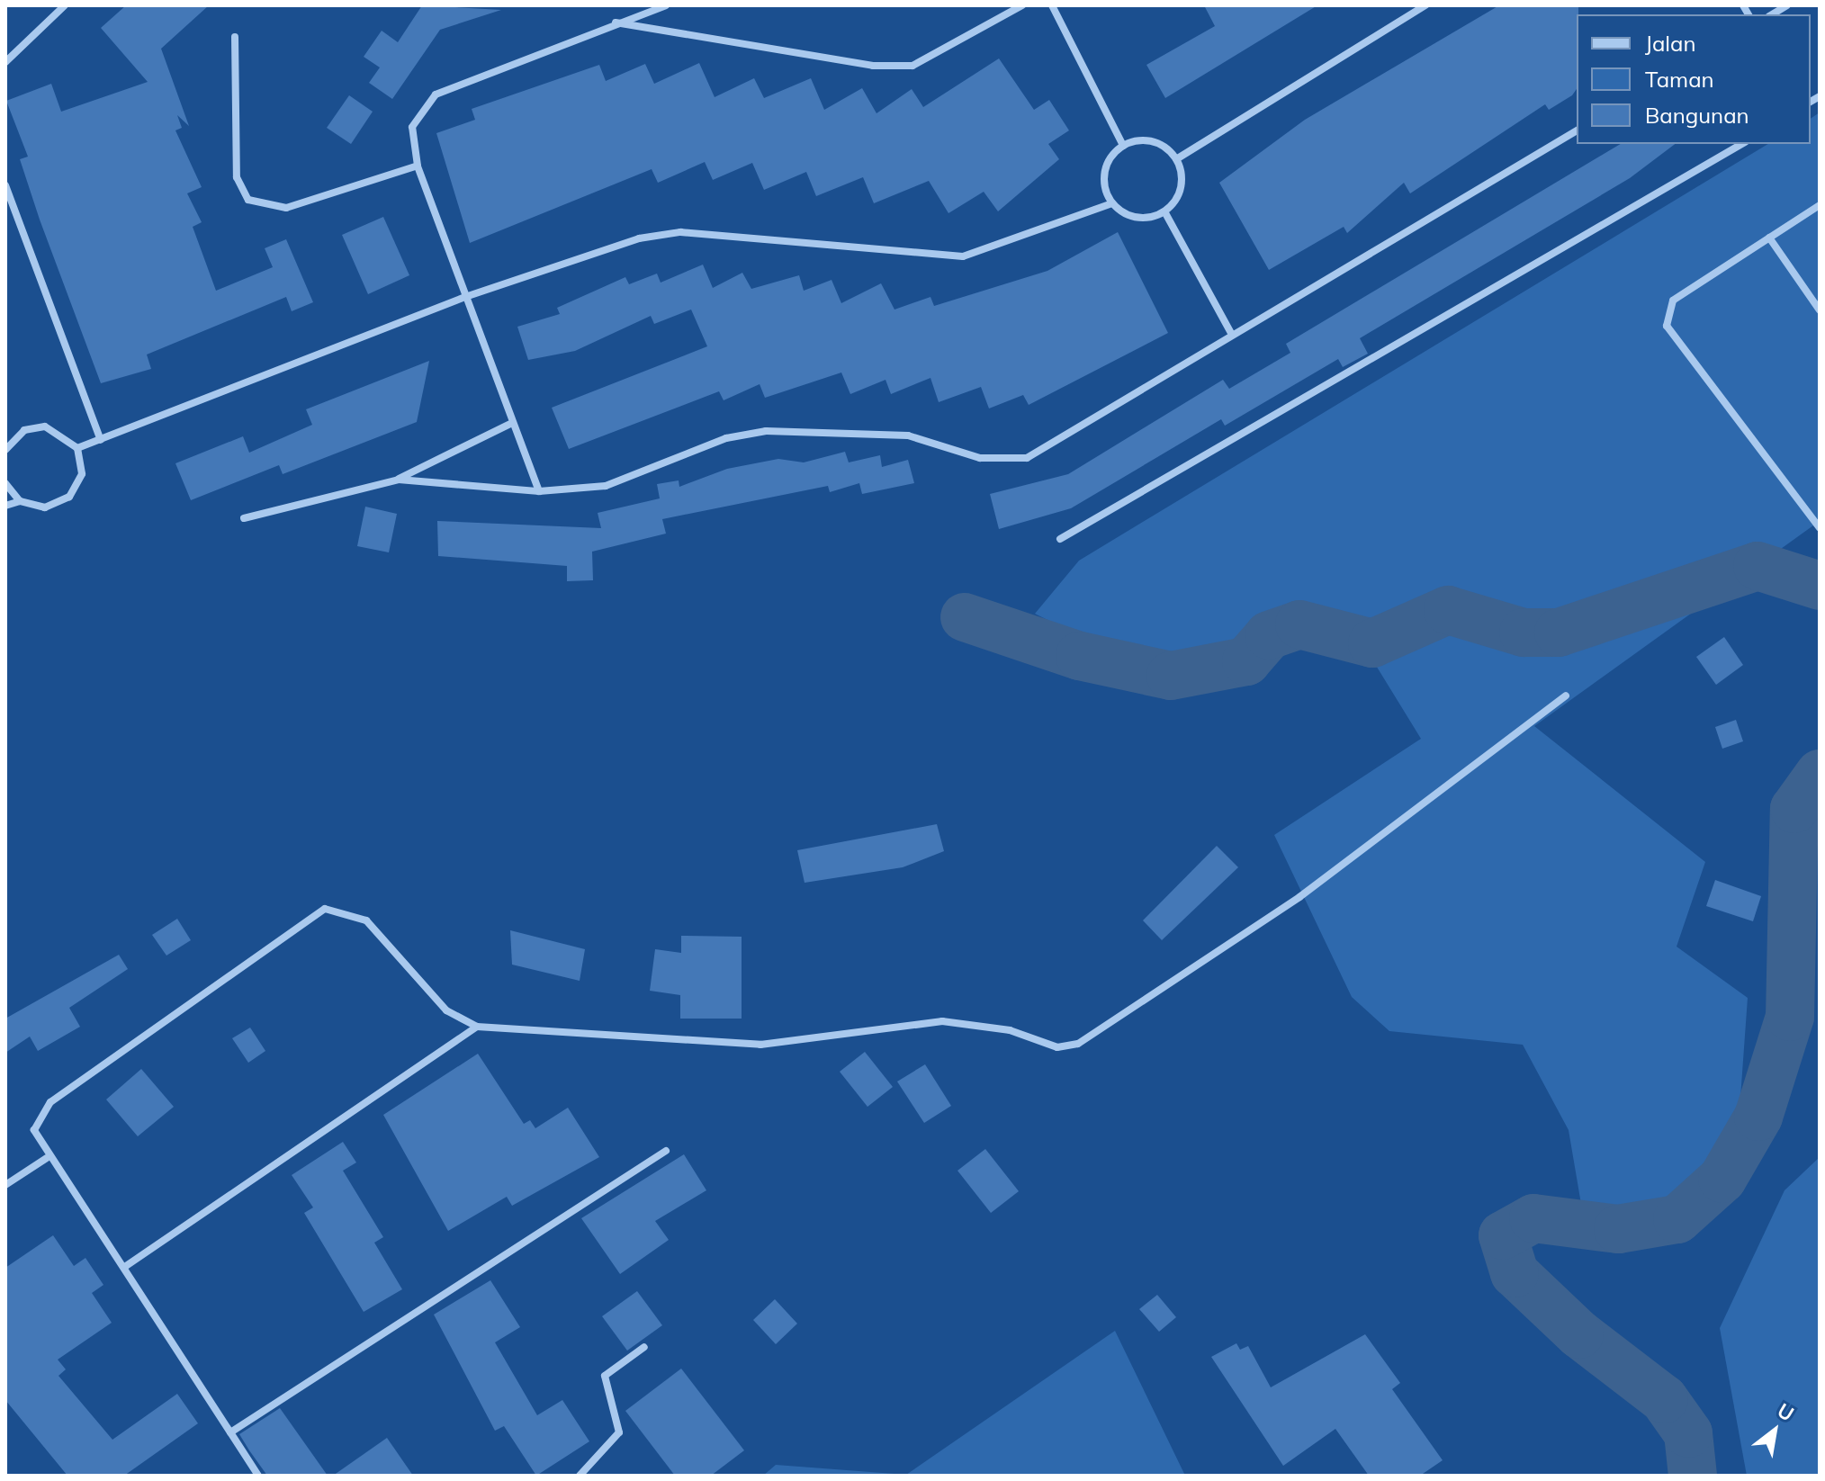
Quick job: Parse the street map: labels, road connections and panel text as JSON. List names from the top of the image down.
{
  "legend": ["Jalan", "Taman", "Bangunan"],
  "north": "top right"
}
